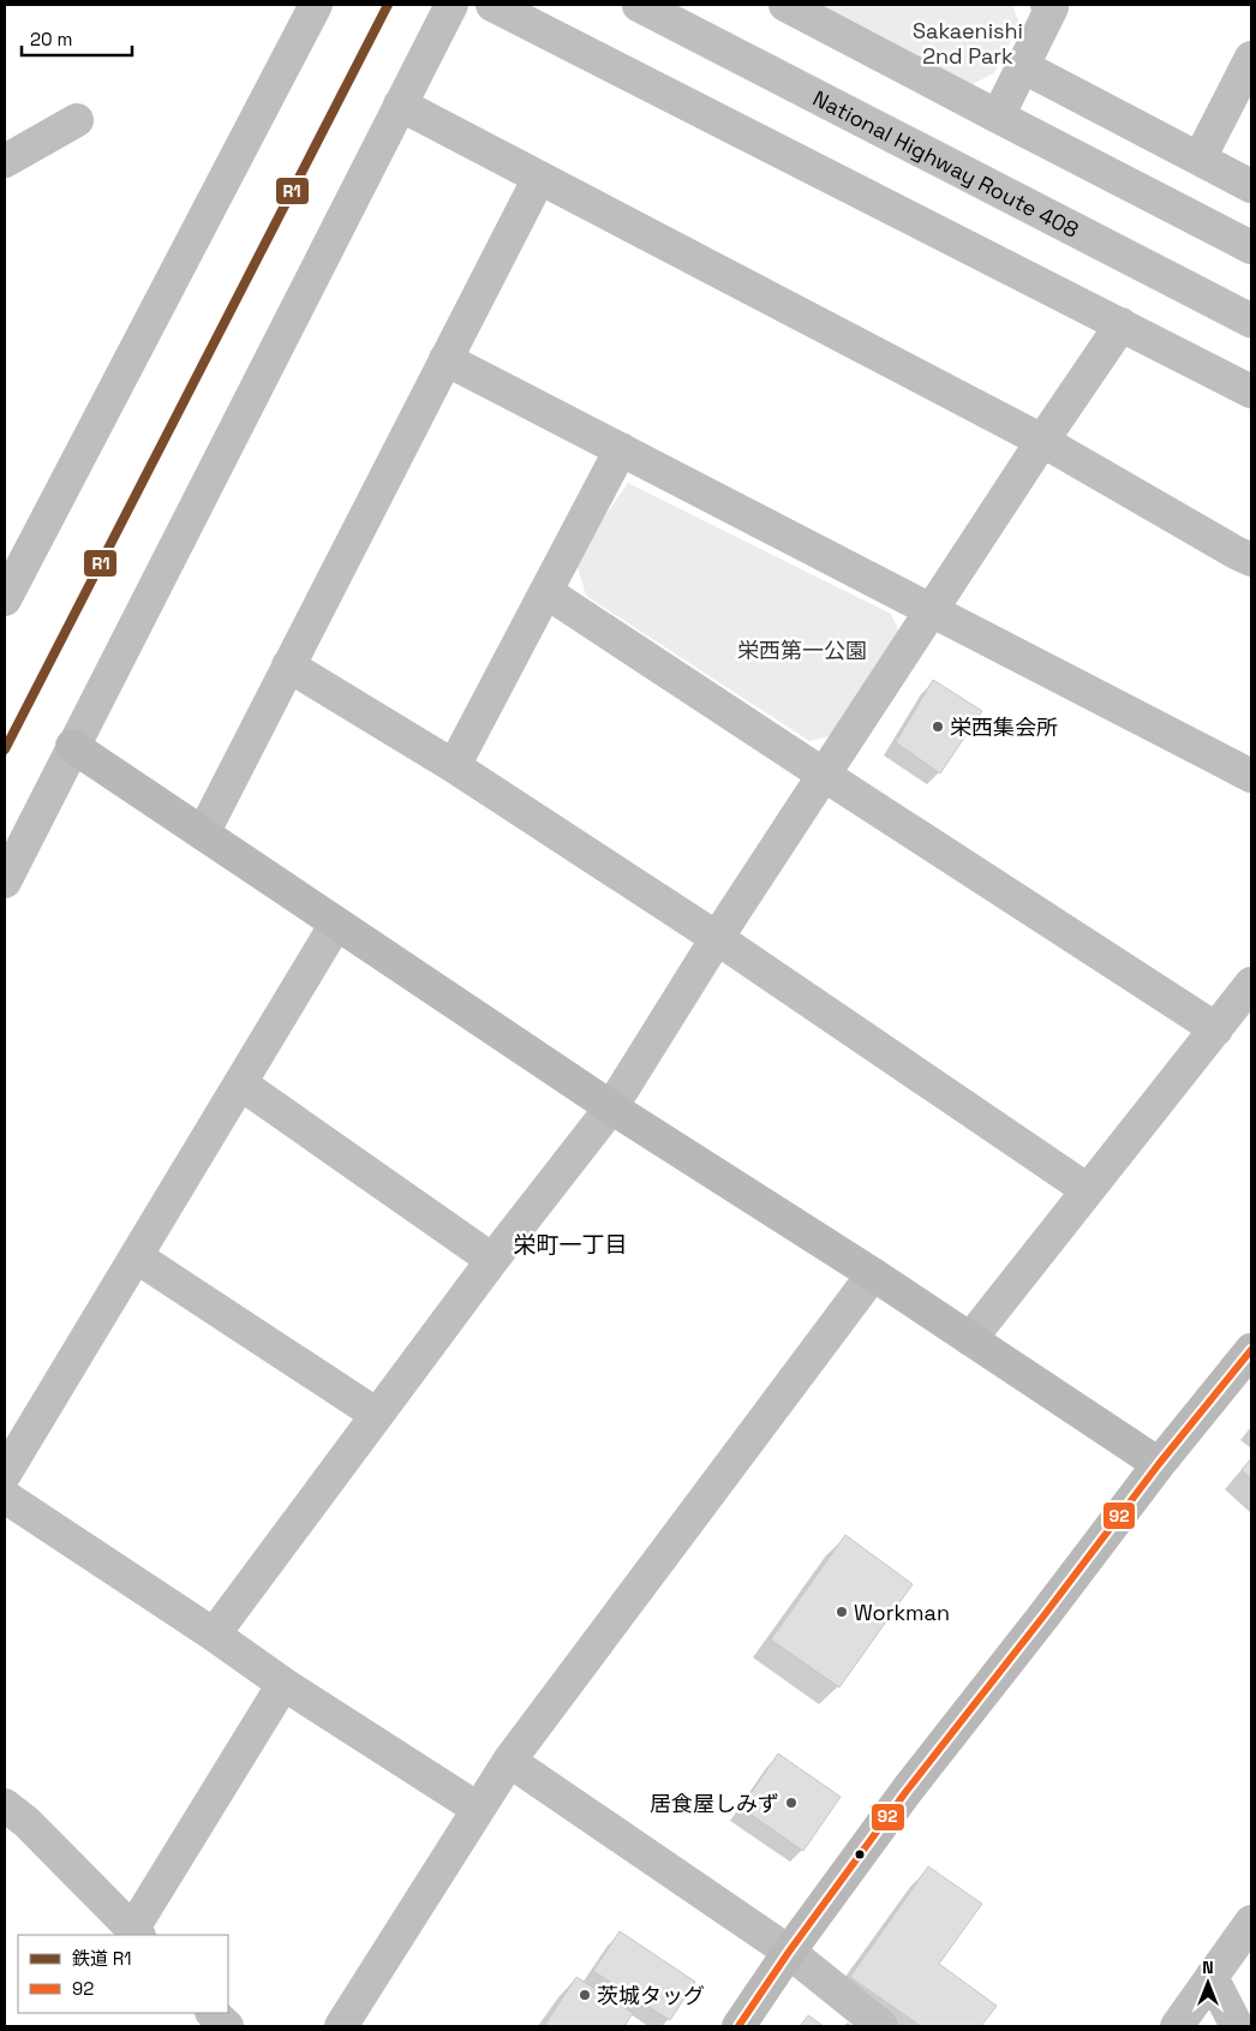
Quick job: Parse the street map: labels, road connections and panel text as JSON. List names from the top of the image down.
{
  "streets": {
    "main road": ["National Highway Route 408"]
  },
  "districts": ["栄町一丁目"],
  "parks": ["Sakaenishi 2nd Park", "栄西第一公園"],
  "places": [
    "栄西集会所",
    "Workman",
    "居食屋しみず",
    "茨城タッグ"
  ],
  "lines": ["rail line R1", "transit line 92"],
  "legend": ["鉄道 R1", "92"],
  "scale_bar": "20 m",
  "north": "top"
}
